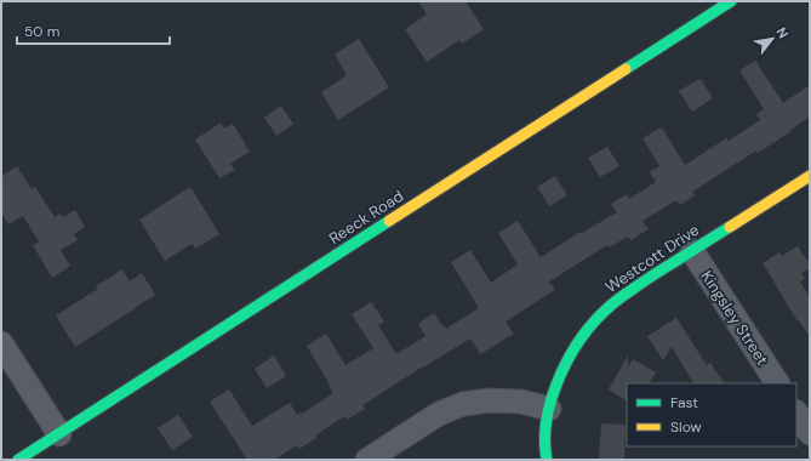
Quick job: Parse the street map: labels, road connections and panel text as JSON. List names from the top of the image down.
{
  "streets": {
    "street": ["Reeck Road", "Westcott Drive", "Kingsley Street"]
  },
  "crossings": [
    ["Westcott Drive", "Kingsley Street"]
  ],
  "legend": ["Fast", "Slow"],
  "scale_bar": "50 m",
  "north": "top right"
}
